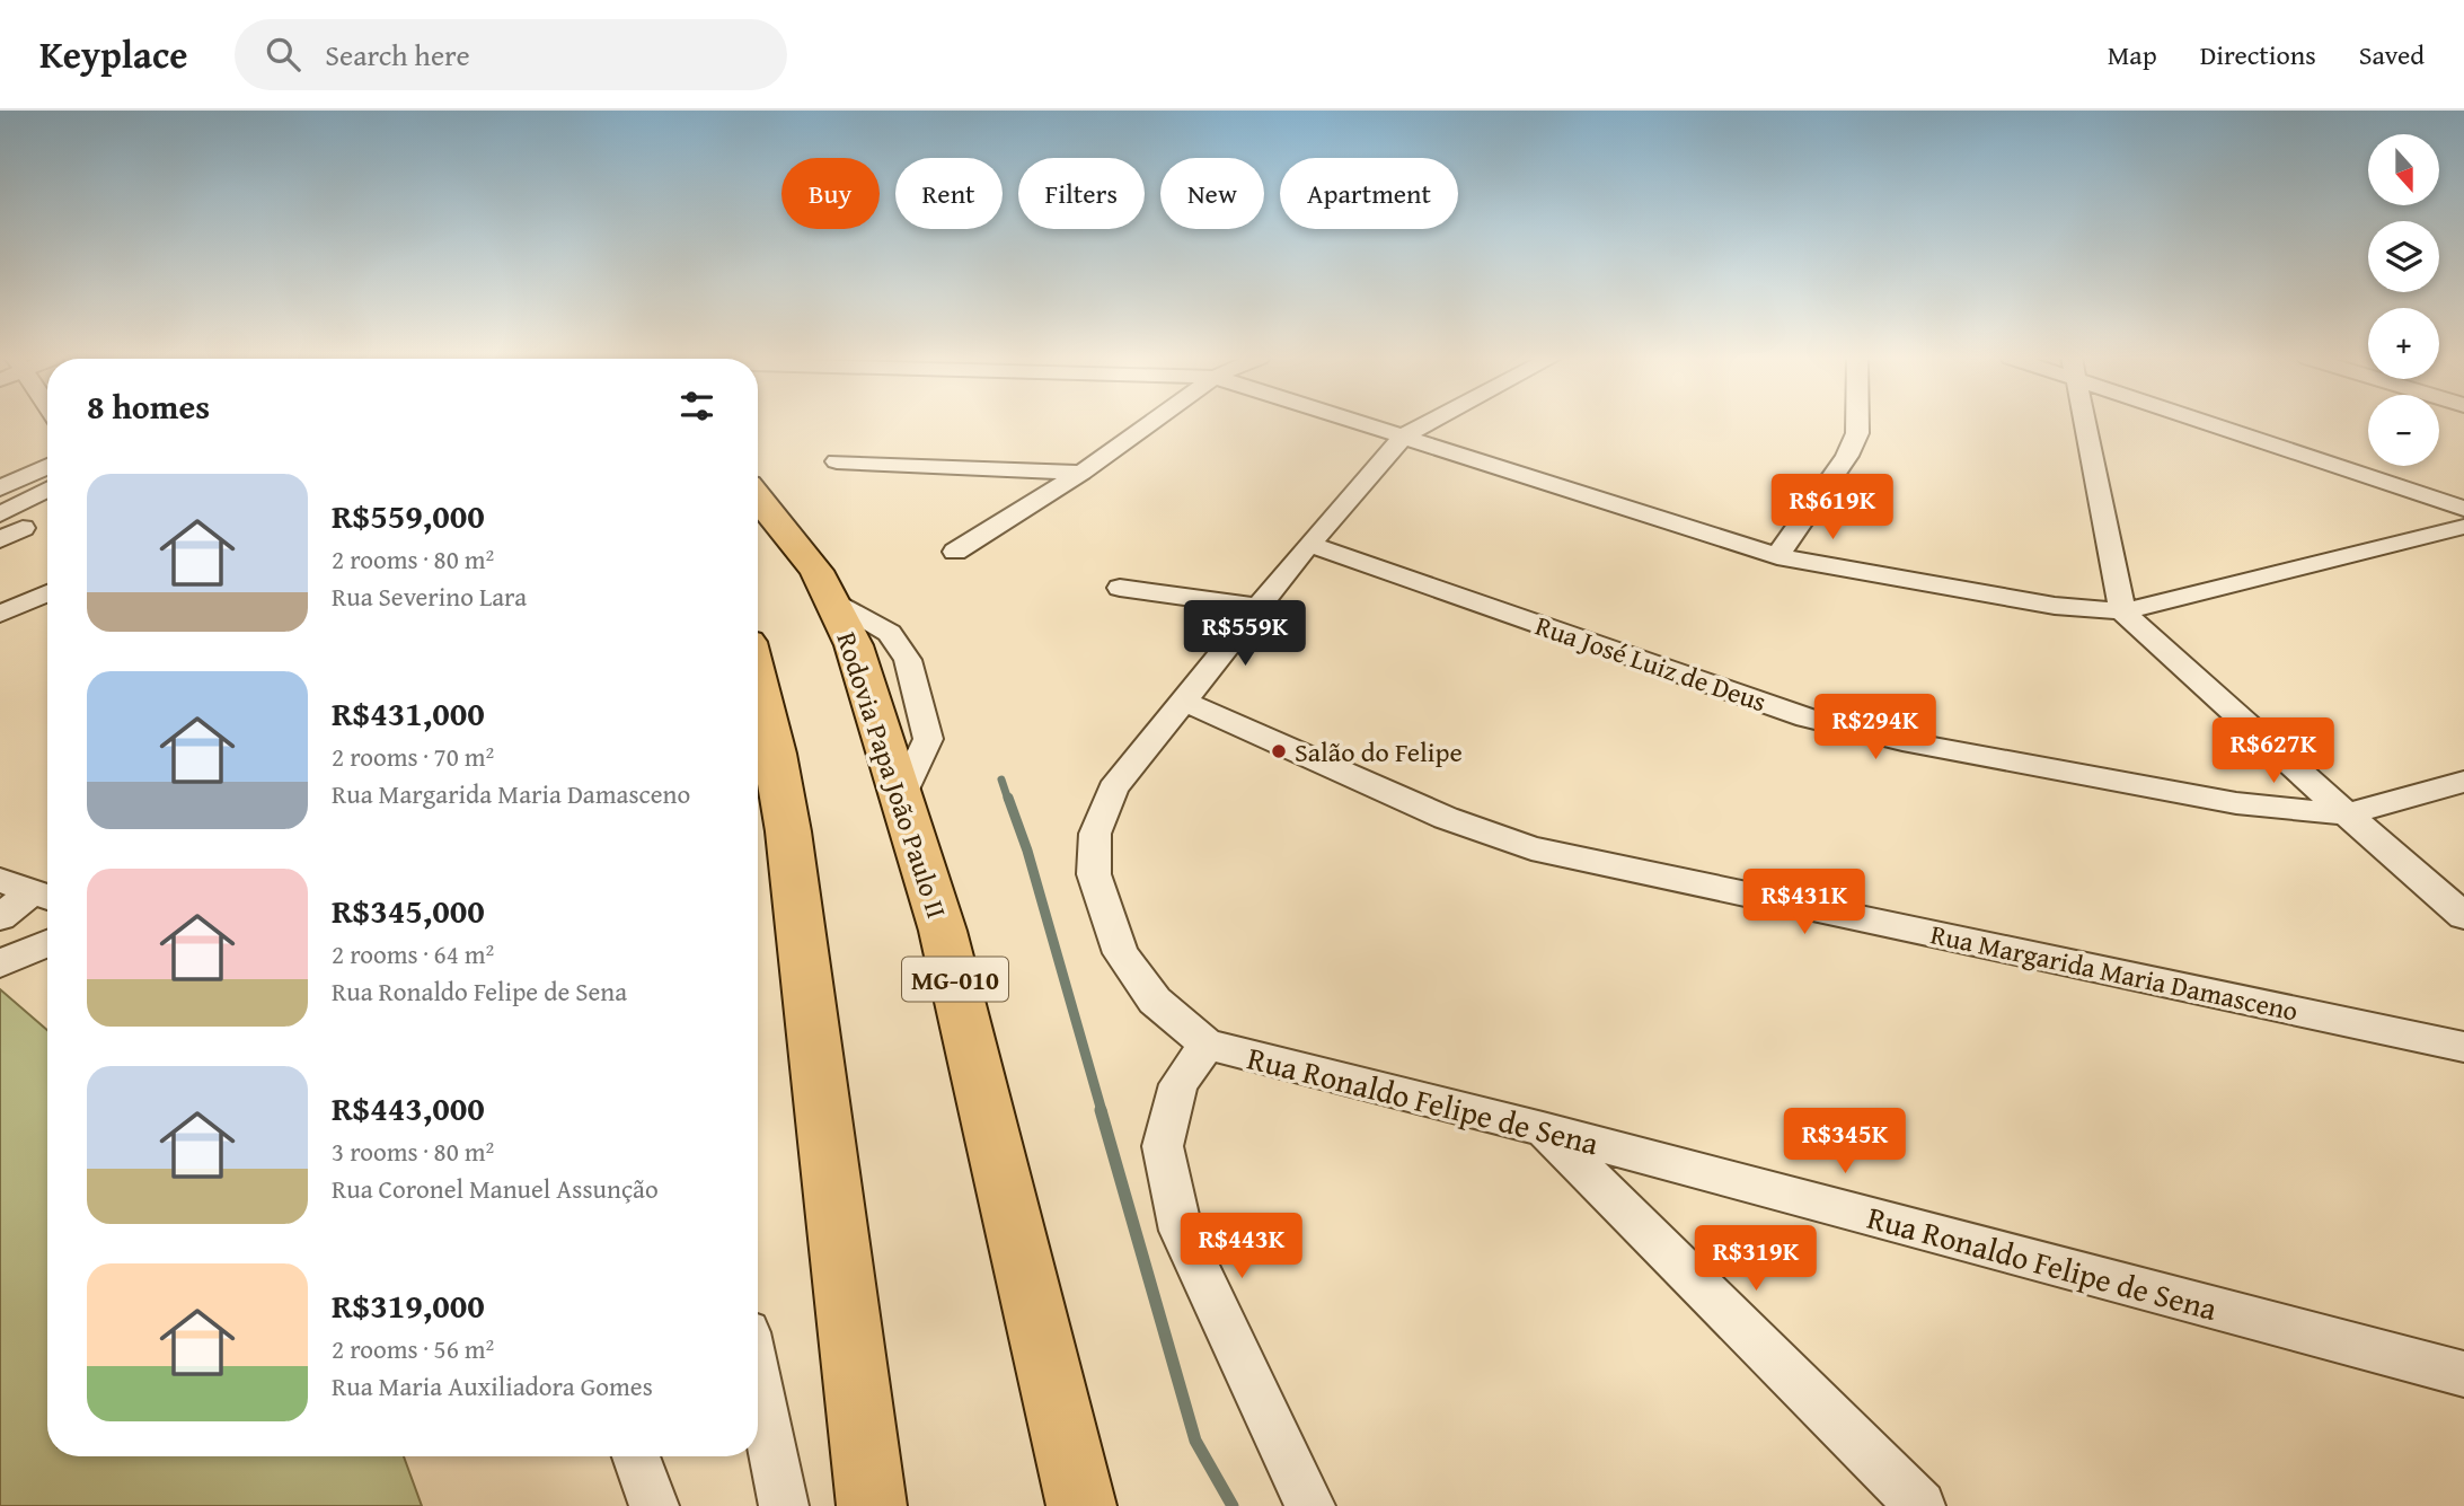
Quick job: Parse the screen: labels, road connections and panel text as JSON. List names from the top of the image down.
{
  "streets": {
    "highway": ["Rodovia Papa João Paulo II", "MG-010"],
    "street": ["Rua José Luiz de Deus", "Rua Margarida Maria Damasceno", "Rua Ronaldo Felipe de Sena"]
  },
  "places": ["Salão do Felipe"],
  "north": "bottom",
  "page": {
    "header": "Keyplace",
    "search": "Search here",
    "nav": ["Map", "Directions", "Saved"],
    "map_buttons": ["+", "−"],
    "chip": [
      "Buy",
      "Rent",
      "Filters",
      "New",
      "Apartment"
    ],
    "heading": "8 homes",
    "list": [
      {
        "name": "R$559,000",
        "note": "2 rooms · 80 m² · Rua Severino Lara"
      },
      {
        "name": "R$431,000",
        "note": "2 rooms · 70 m² · Rua Margarida Maria Damasceno"
      },
      {
        "name": "R$345,000",
        "note": "2 rooms · 64 m² · Rua Ronaldo Felipe de Sena"
      },
      {
        "name": "R$443,000",
        "note": "3 rooms · 80 m² · Rua Coronel Manuel Assunção"
      },
      {
        "name": "R$319,000",
        "note": "2 rooms · 56 m² · Rua Maria Auxiliadora Gomes"
      }
    ],
    "price": [
      "R$619K",
      "R$559K",
      "R$294K",
      "R$627K",
      "R$431K",
      "R$345K",
      "R$443K",
      "R$319K"
    ]
  }
}
